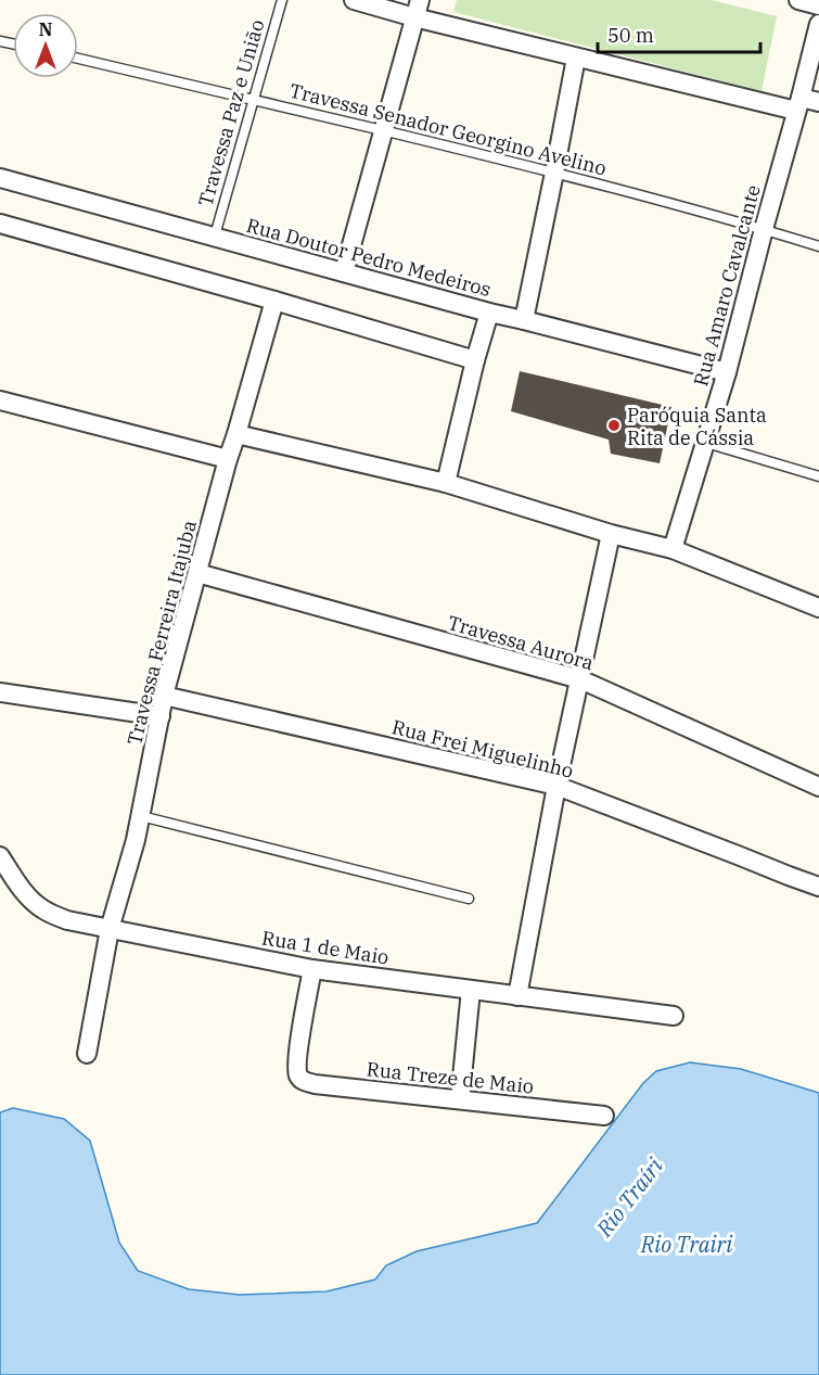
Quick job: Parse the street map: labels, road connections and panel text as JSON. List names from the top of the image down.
{
  "streets": {
    "street": [
      "Rua Doutor Pedro Medeiros",
      "Rua Amaro Cavalcante",
      "Travessa Ferreira Itajuba",
      "Travessa Aurora",
      "Rua Frei Miguelinho",
      "Rua 1 de Maio",
      "Rua Treze de Maio"
    ],
    "lane": ["Travessa Paz e União", "Travessa Senador Georgino Avelino"]
  },
  "crossings": [
    ["Travessa Paz e União", "Travessa Senador Georgino Avelino"],
    ["Travessa Paz e União", "Rua Doutor Pedro Medeiros"],
    ["Travessa Senador Georgino Avelino", "Rua Amaro Cavalcante"],
    ["Rua Doutor Pedro Medeiros", "Rua Amaro Cavalcante"],
    ["Travessa Ferreira Itajuba", "Travessa Aurora"],
    ["Travessa Ferreira Itajuba", "Rua Frei Miguelinho"],
    ["Travessa Ferreira Itajuba", "Rua 1 de Maio"],
    ["Rua 1 de Maio", "Rua Treze de Maio"]
  ],
  "water": ["Rio Traíri", "Rio Trairi"],
  "places": ["Paróquia Santa Rita de Cássia"],
  "scale_bar": "50 m",
  "north": "top"
}
